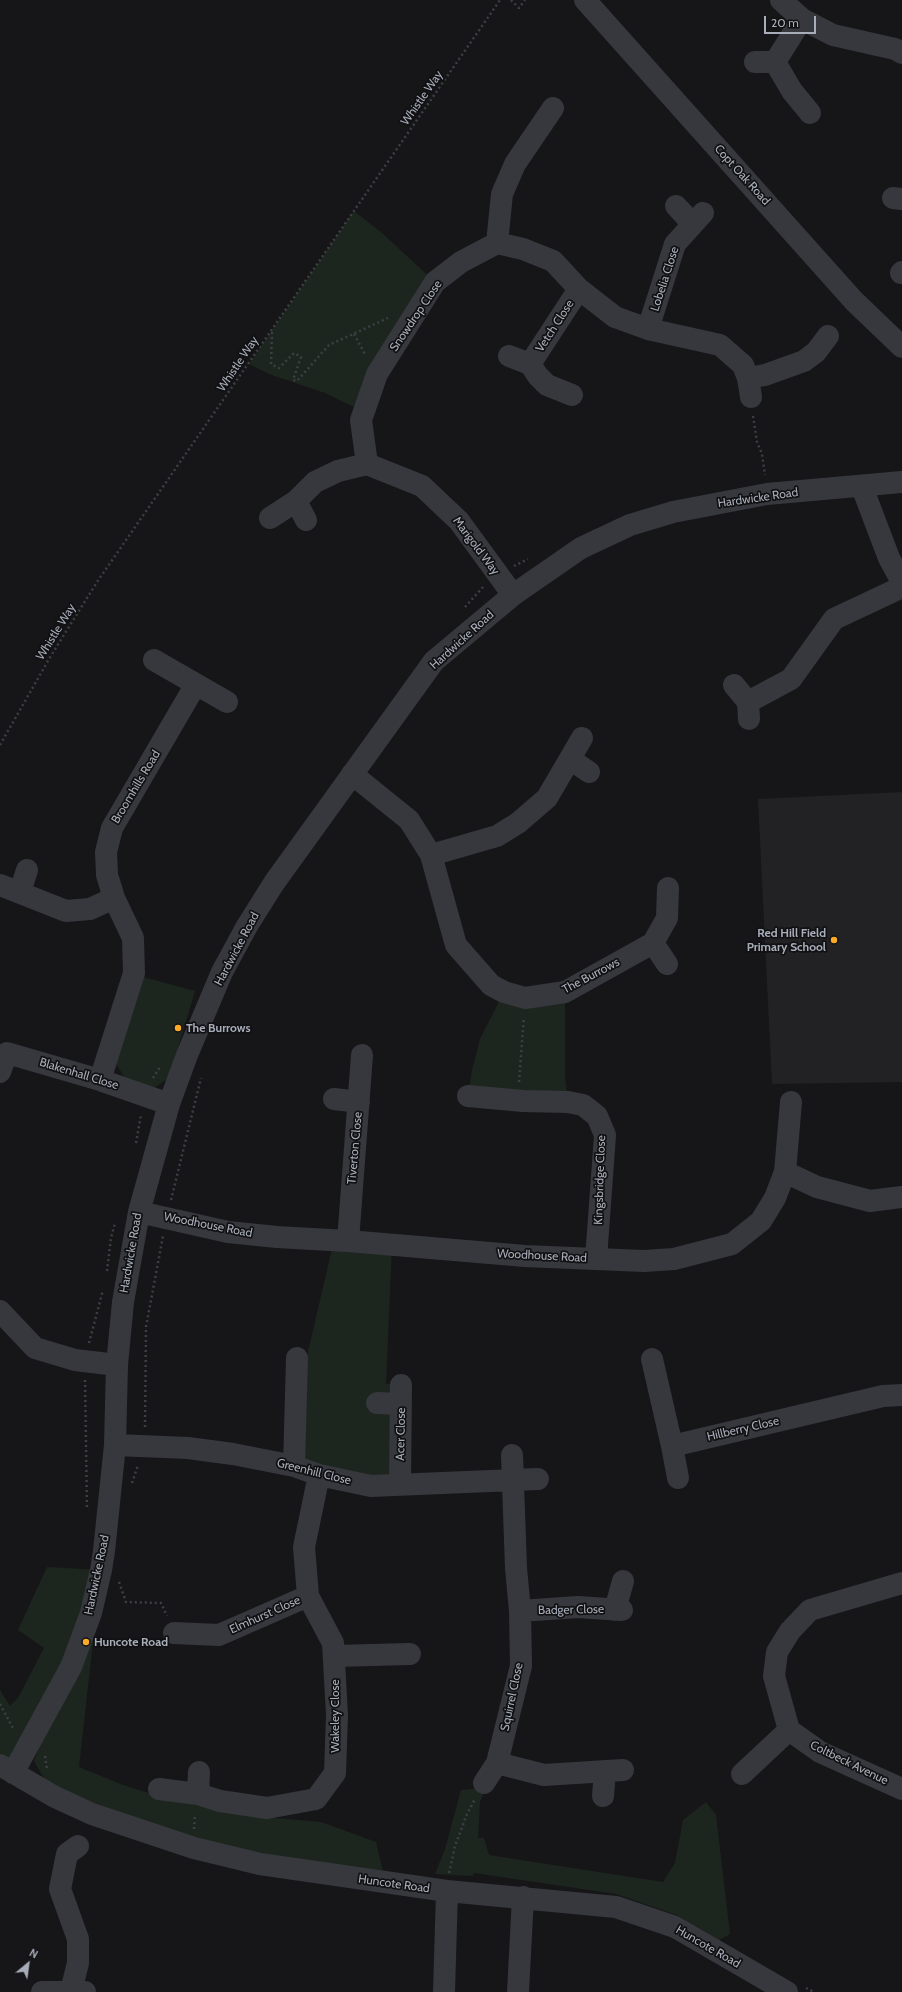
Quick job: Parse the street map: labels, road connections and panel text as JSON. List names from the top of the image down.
{
  "streets": {
    "street": [
      "Copt Oak Road",
      "Lobelia Close",
      "Snowdrop Close",
      "Vetch Close",
      "Hardwicke Road",
      "Marigold Way",
      "Broomhills Road",
      "The Burrows",
      "Blakenhall Close",
      "Tiverton Close",
      "Kingsbridge Close",
      "Woodhouse Road",
      "Hillberry Close",
      "Acer Close",
      "Greenhill Close",
      "Badger Close",
      "Elmhurst Close",
      "Squirrel Close",
      "Wakeley Close",
      "Coltbeck Avenue",
      "Huncote Road"
    ],
    "path": ["Whistle Way"]
  },
  "crossings": [
    ["Snowdrop Close", "Marigold Way"],
    ["Hardwicke Road", "Marigold Way"],
    ["Hardwicke Road", "The Burrows"],
    ["Hardwicke Road", "Blakenhall Close"],
    ["Hardwicke Road", "Woodhouse Road"],
    ["Hardwicke Road", "Greenhill Close"],
    ["Hardwicke Road", "Huncote Road"],
    ["Broomhills Road", "Blakenhall Close"],
    ["Tiverton Close", "Woodhouse Road"],
    ["Kingsbridge Close", "Woodhouse Road"],
    ["Acer Close", "Greenhill Close"],
    ["Greenhill Close", "Squirrel Close"],
    ["Greenhill Close", "Wakeley Close"],
    ["Badger Close", "Squirrel Close"],
    ["Elmhurst Close", "Wakeley Close"]
  ],
  "places": ["Red Hill Field Primary School", "The Burrows", "Huncote Road"],
  "scale_bar": "20 m",
  "north": "top right"
}
